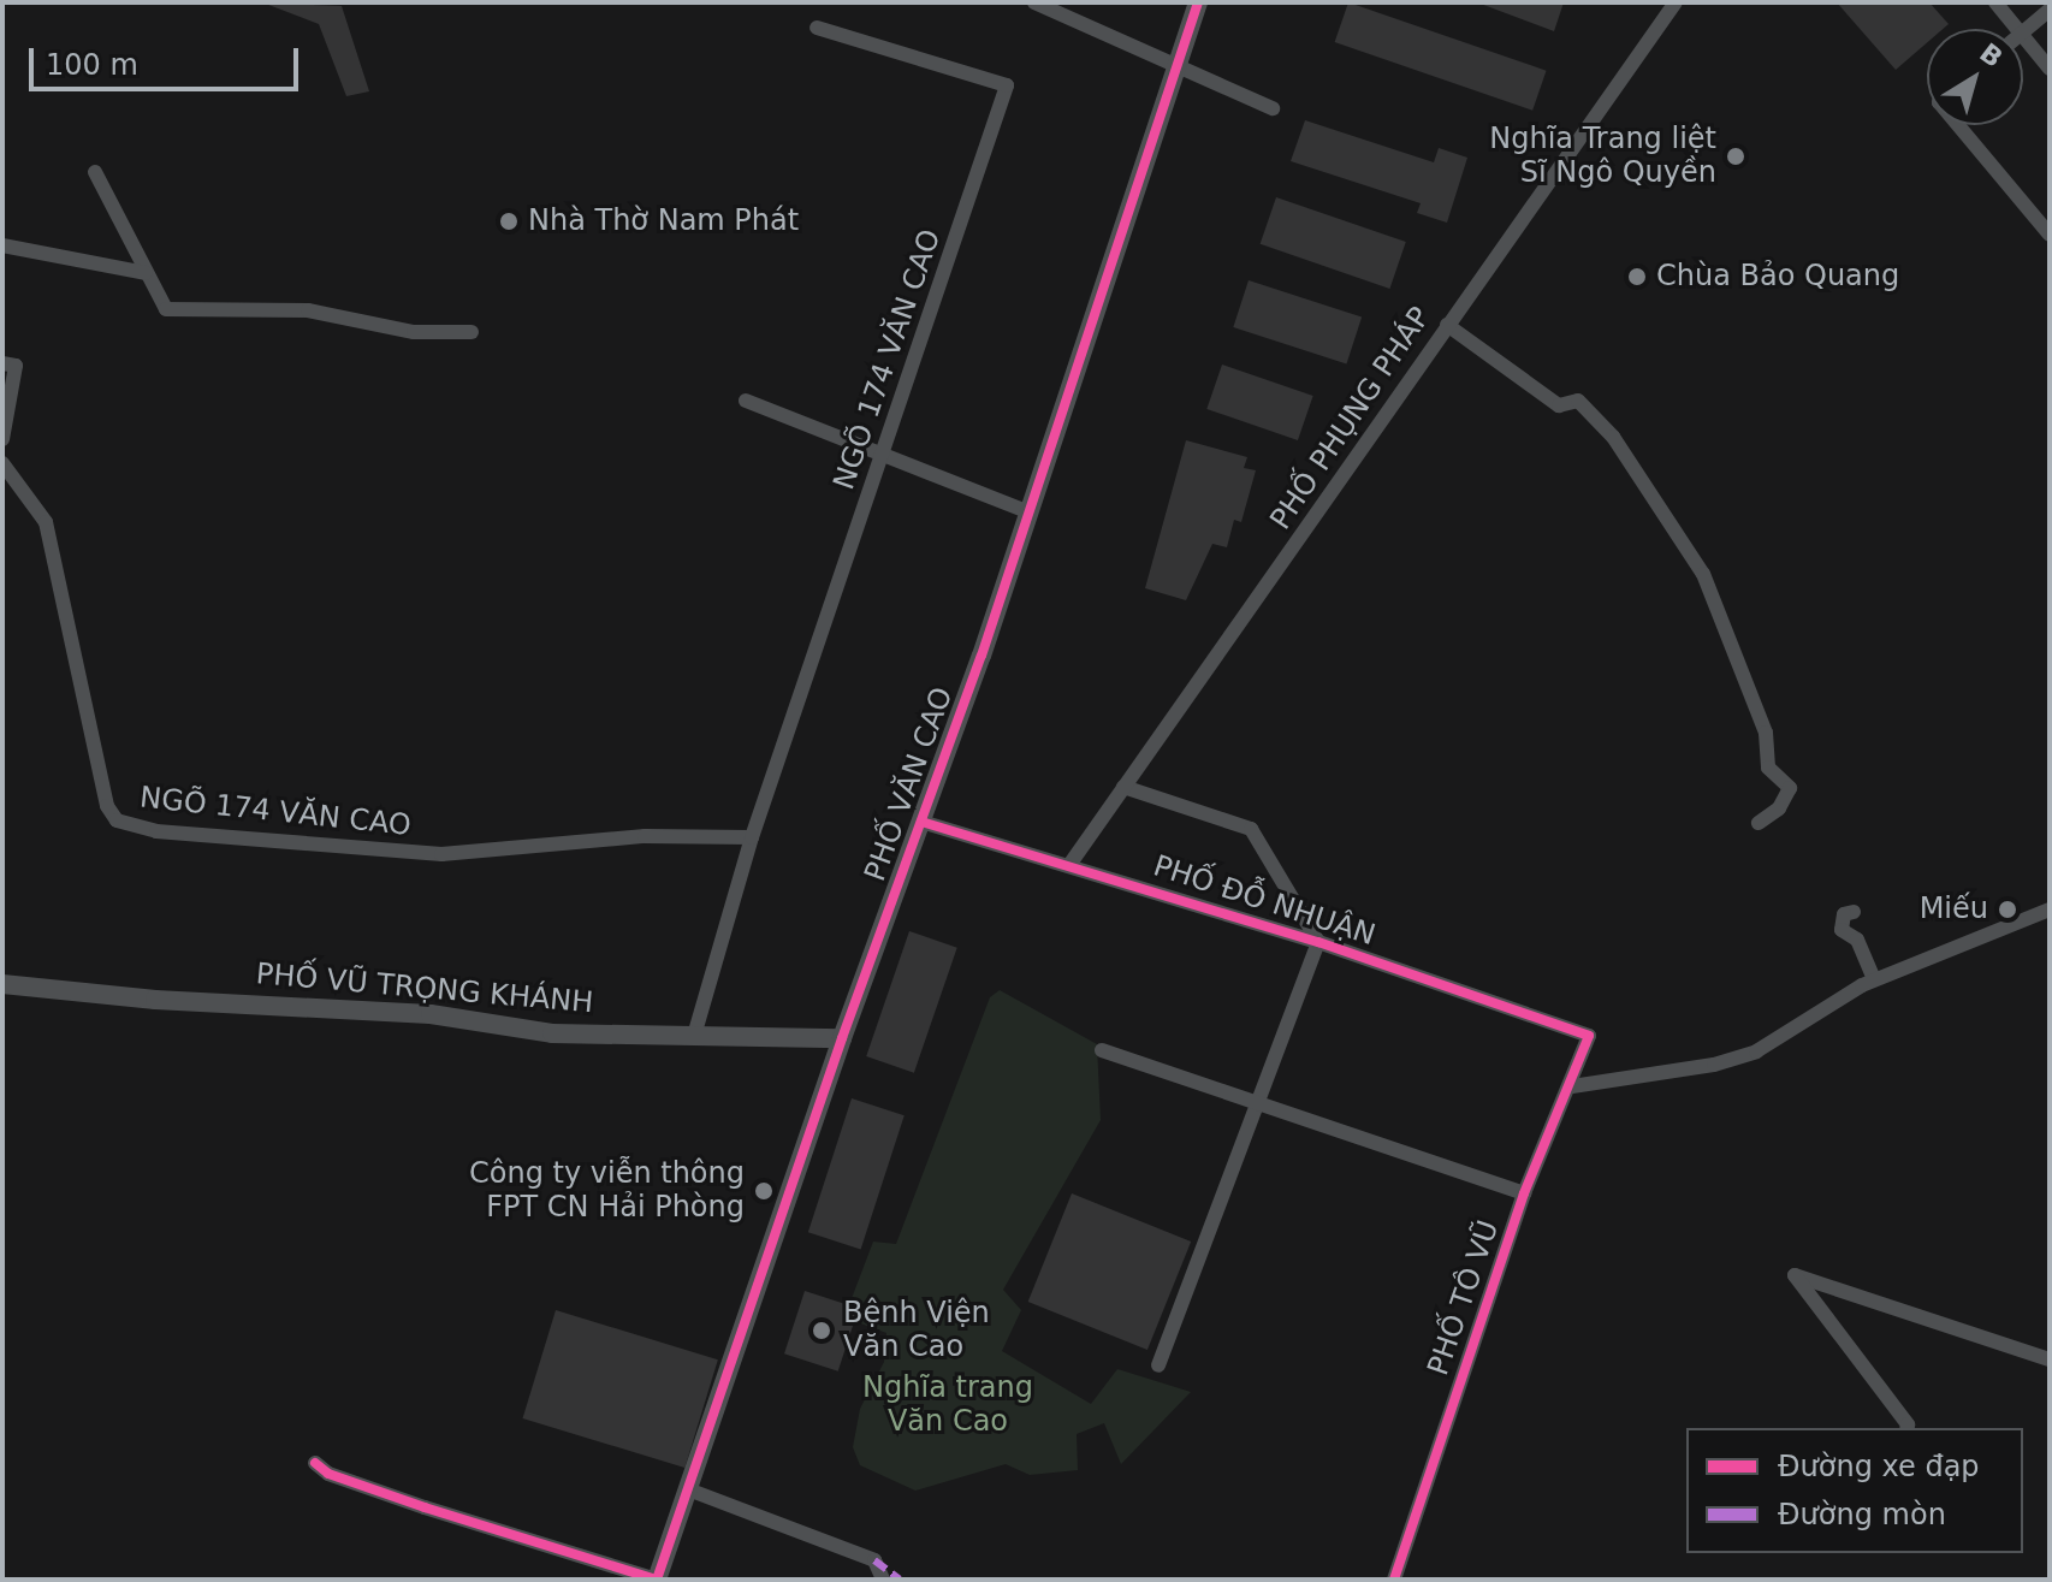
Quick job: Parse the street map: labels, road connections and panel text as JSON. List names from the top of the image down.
{
  "streets": {
    "street": [
      "NGÕ 174 VĂN CAO",
      "PHỐ PHỤNG PHÁP",
      "PHỐ VĂN CAO",
      "PHỐ ĐỖ NHUẬN",
      "PHỐ VŨ TRỌNG KHÁNH",
      "PHỐ TÔ VŨ"
    ]
  },
  "crossings": [
    ["NGÕ 174 VĂN CAO", "PHỐ VŨ TRỌNG KHÁNH"],
    ["PHỐ PHỤNG PHÁP", "PHỐ ĐỖ NHUẬN"],
    ["PHỐ VĂN CAO", "PHỐ ĐỖ NHUẬN"],
    ["PHỐ VĂN CAO", "PHỐ VŨ TRỌNG KHÁNH"],
    ["PHỐ ĐỖ NHUẬN", "PHỐ TÔ VŨ"]
  ],
  "parks": ["Nghĩa trang Văn Cao"],
  "places": [
    "Nghĩa Trang liệt Sĩ Ngô Quyền",
    "Nhà Thờ Nam Phát",
    "Chùa Bảo Quang",
    "Miếu",
    "Công ty viễn thông FPT CN Hải Phòng",
    "Bệnh Viện Văn Cao"
  ],
  "legend": ["Đường xe đạp", "Đường mòn"],
  "scale_bar": "100 m",
  "north": "top right"
}
